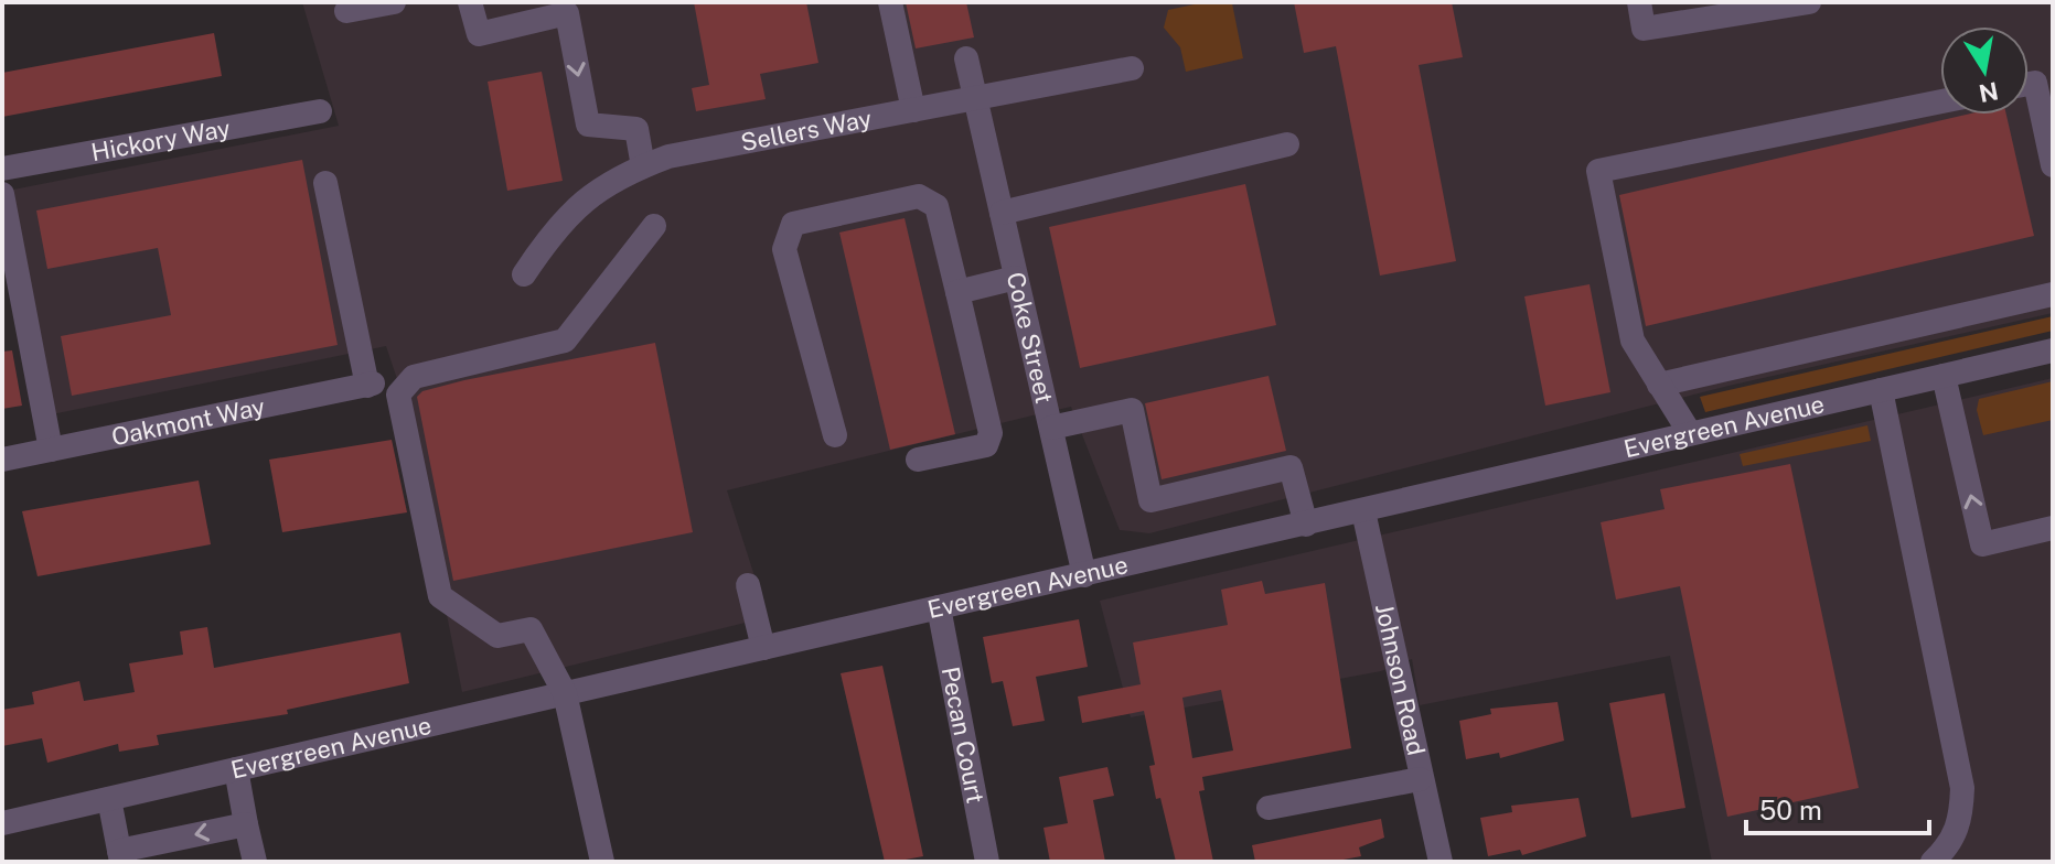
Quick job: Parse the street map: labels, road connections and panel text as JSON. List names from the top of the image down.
{
  "streets": {
    "street": [
      "Sellers Way",
      "Hickory Way",
      "Coke Street",
      "Oakmont Way",
      "Evergreen Avenue",
      "Johnson Road",
      "Pecan Court"
    ]
  },
  "crossings": [
    ["Sellers Way", "Coke Street"],
    ["Coke Street", "Evergreen Avenue"],
    ["Evergreen Avenue", "Johnson Road"],
    ["Evergreen Avenue", "Pecan Court"]
  ],
  "scale_bar": "50 m",
  "north": "bottom"
}
